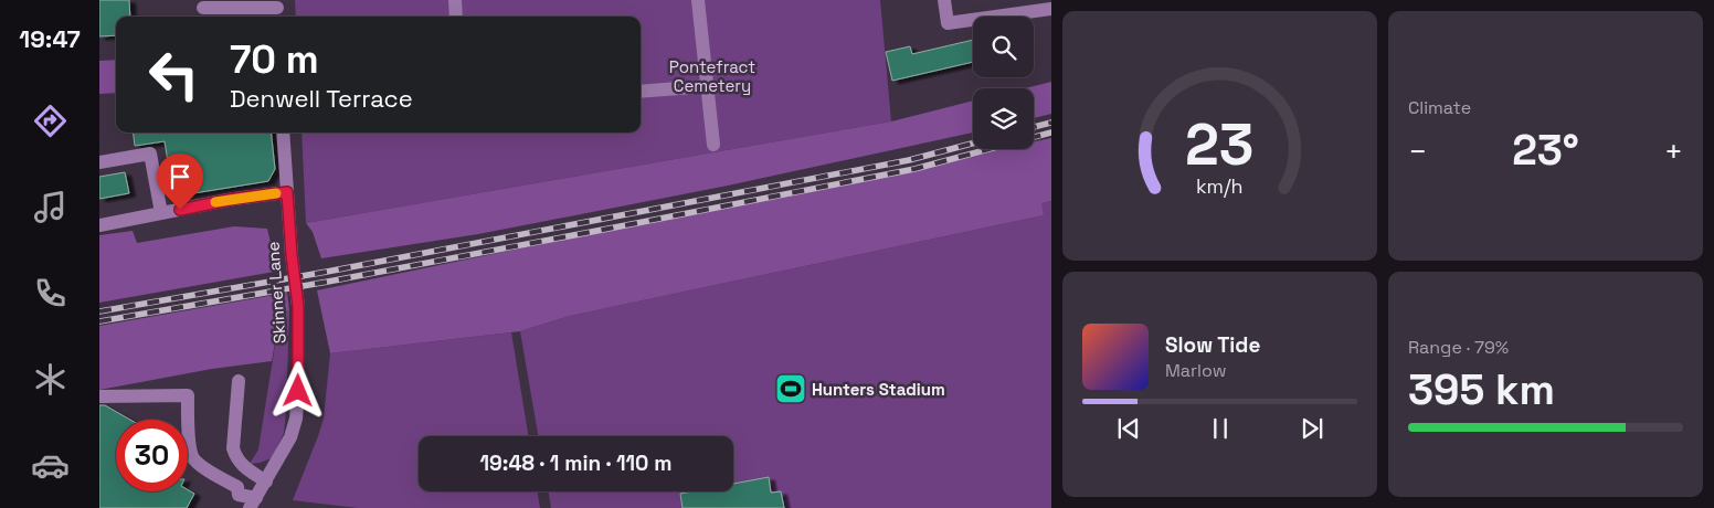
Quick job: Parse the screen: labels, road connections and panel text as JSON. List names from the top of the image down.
{
  "streets": {
    "street": ["Skinner Lane"]
  },
  "parks": ["Pontefract Cemetery"],
  "places": {
    "sports": ["Hunters Stadium"]
  },
  "page": {
    "tabs": "19:47",
    "tile": [
      "Climate",
      ["Range · 79%", "395 km"]
    ],
    "turn": ["70 m", "Denwell Terrace"],
    "heat": ["−", "23°", "+"],
    "song": ["Slow Tide", "Marlow"],
    "limit": "30",
    "trip": "19:48 · 1 min · 110 m",
    "gauge": ["23", "km/h"]
  }
}
